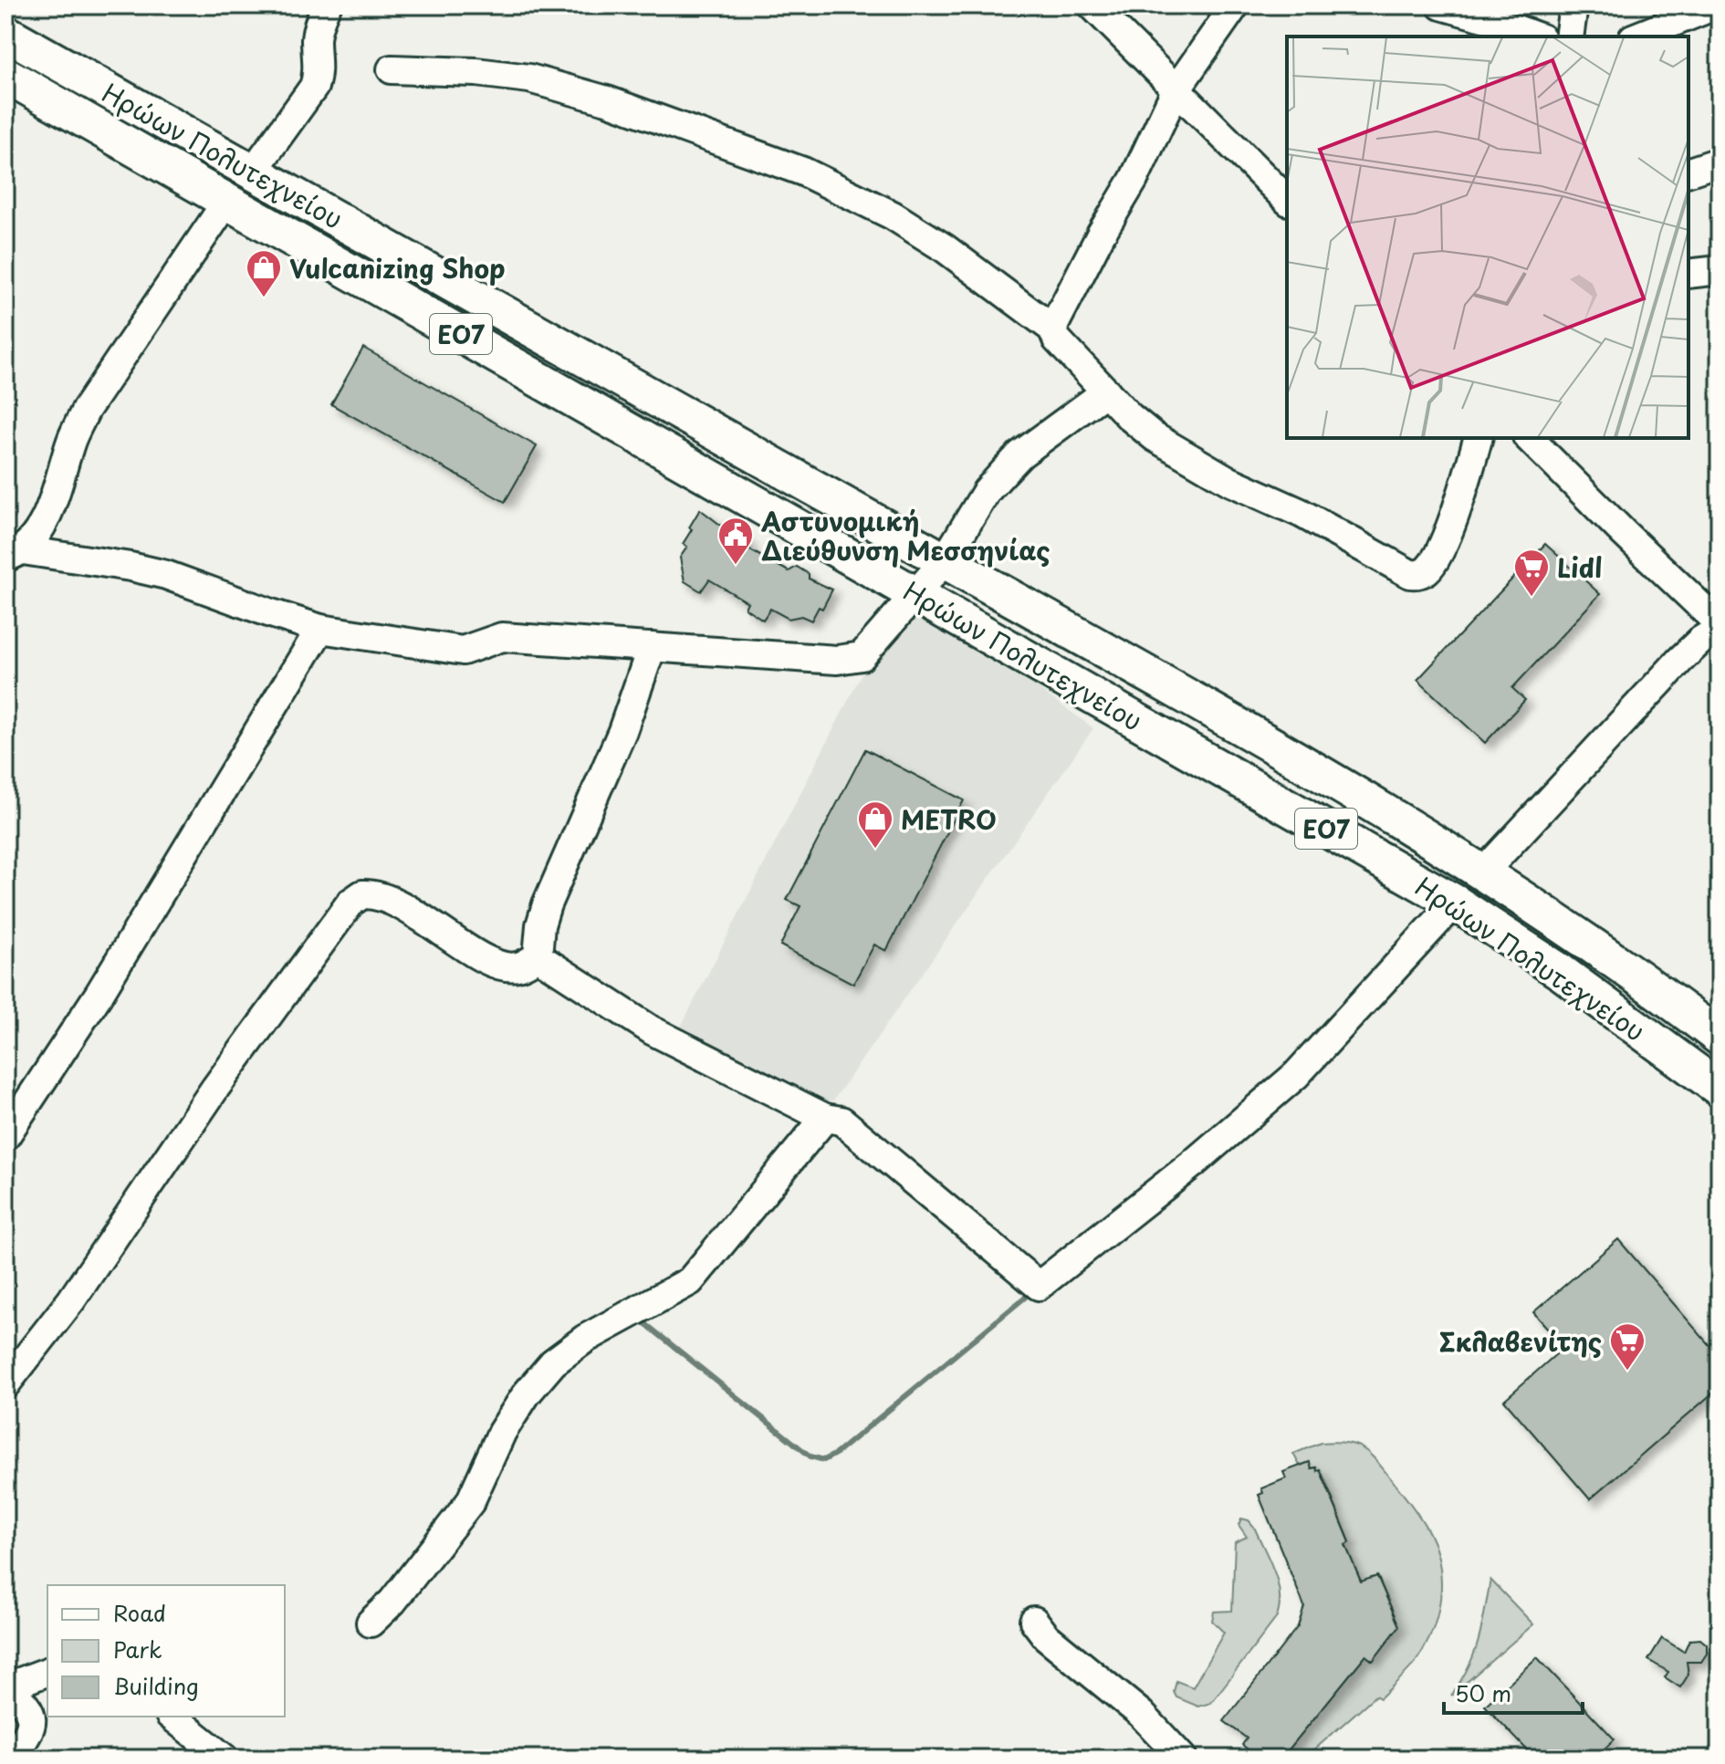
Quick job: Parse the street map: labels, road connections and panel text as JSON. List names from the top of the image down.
{
  "streets": {
    "main road": ["Ηρώων Πολυτεχνείου", "ΕΟ7"]
  },
  "places": {
    "shop": ["Vulcanizing Shop", "METRO"],
    "public building": ["Αστυνομική Διεύθυνση Μεσσηνίας"],
    "supermarket": ["Lidl", "Σκλαβενίτης"]
  },
  "legend": ["Road", "Park", "Building"],
  "scale_bar": "50 m"
}
